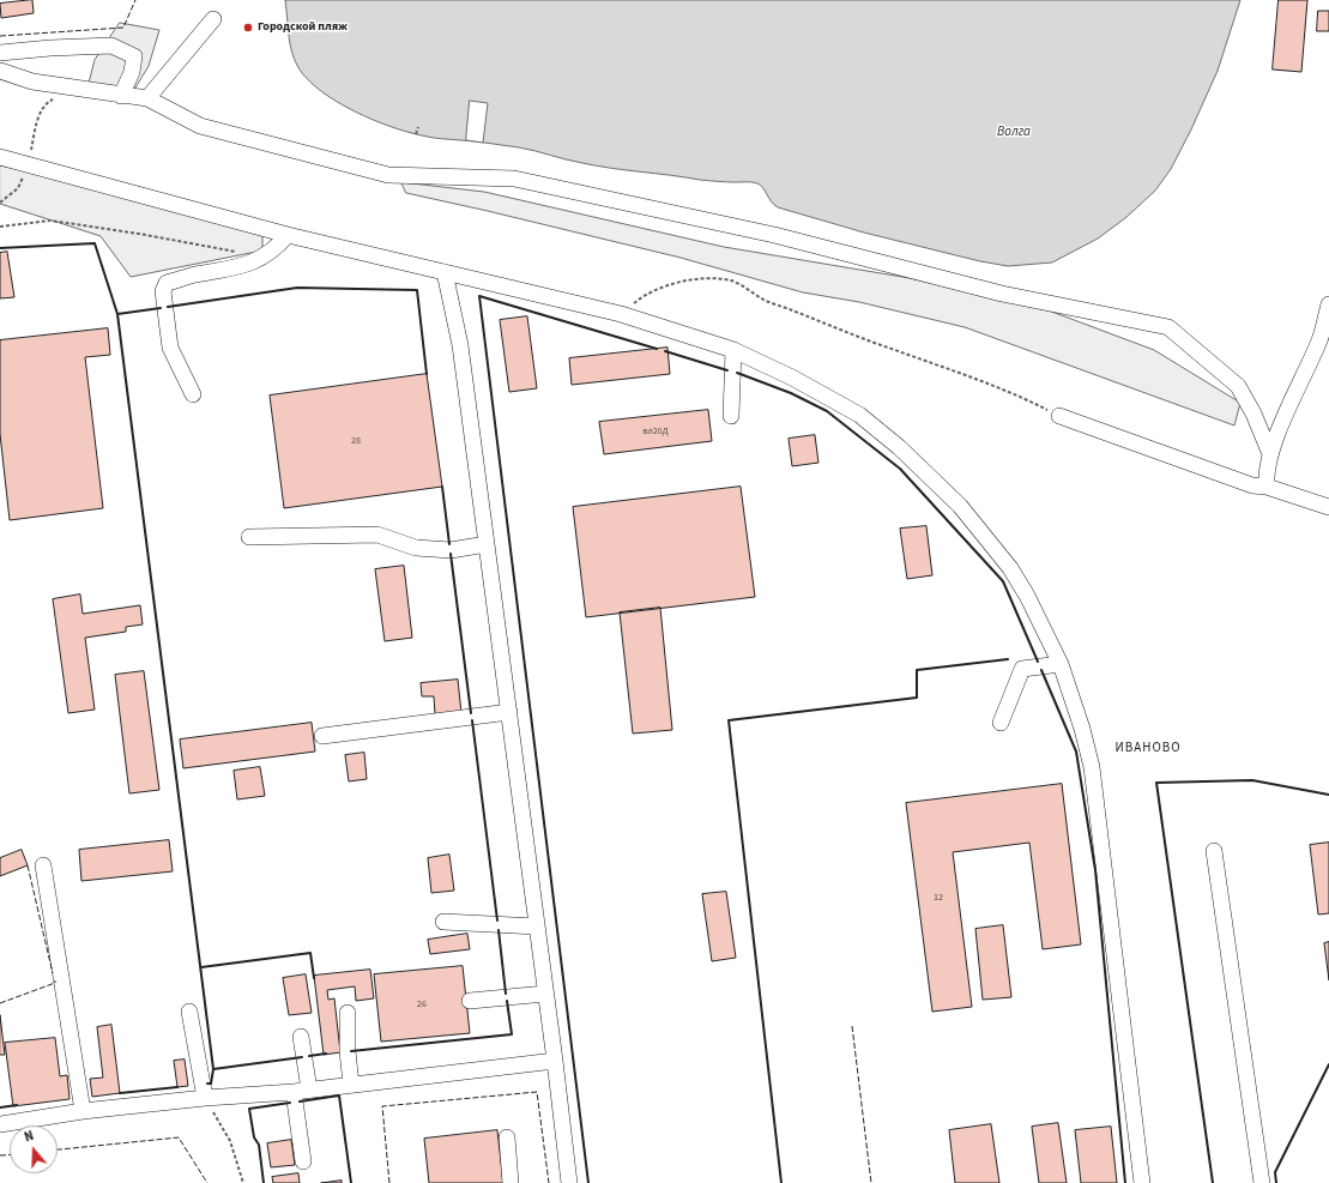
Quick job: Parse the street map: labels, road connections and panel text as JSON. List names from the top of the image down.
{
  "districts": ["ИВАНОВО"],
  "water": ["Волга"],
  "places": ["Городской пляж"],
  "house_numbers": [
    "вл20Д",
    "28",
    "12",
    "26"
  ],
  "north": "top"
}
